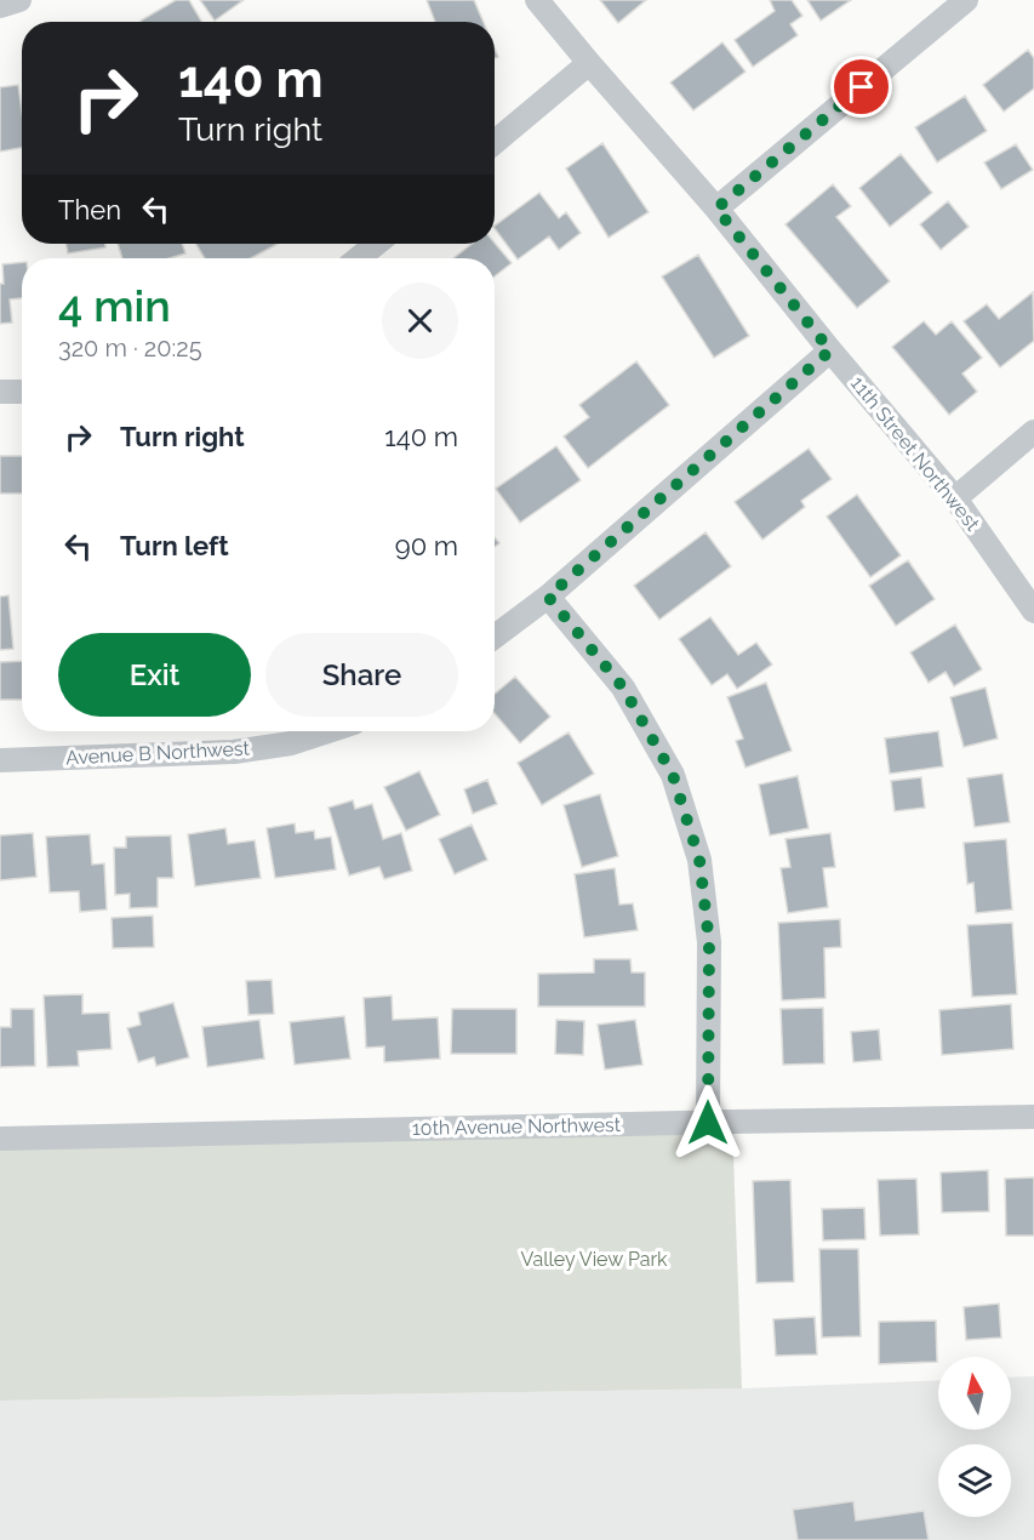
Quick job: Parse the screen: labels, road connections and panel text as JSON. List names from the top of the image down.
{
  "streets": {
    "street": ["11th Street Northwest", "Avenue B Northwest", "10th Avenue Northwest"]
  },
  "parks": ["Valley View Park"],
  "north": "top",
  "page": {
    "turn": ["140 m", "Turn right"],
    "then": "Then",
    "heading": ["4 min", "320 m · 20:25"],
    "list": [
      {
        "name": "Turn right",
        "value": "140 m"
      },
      {
        "name": "Turn left",
        "value": "90 m"
      }
    ],
    "buttons": ["Exit", "Share"]
  }
}
